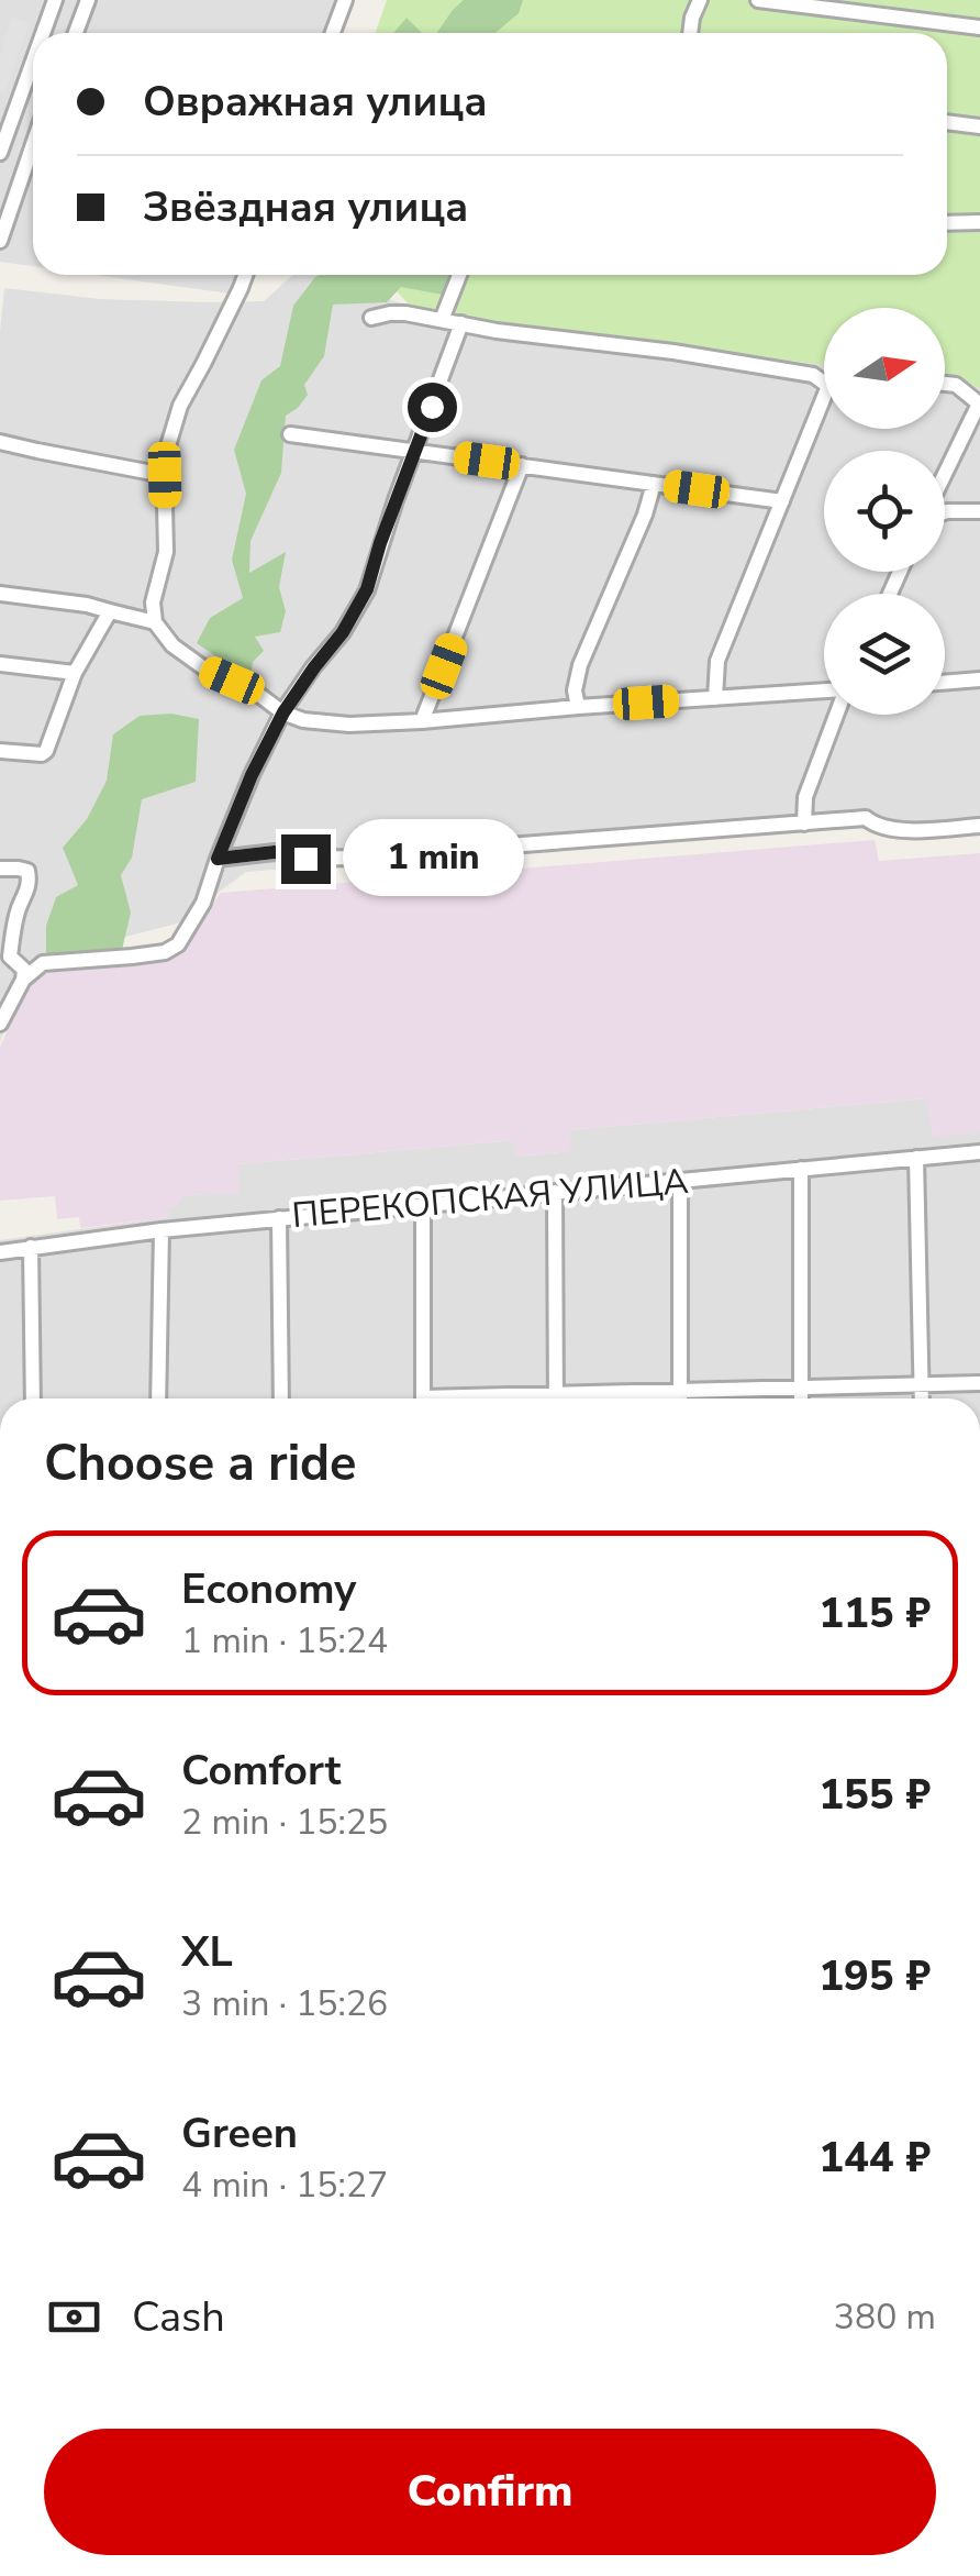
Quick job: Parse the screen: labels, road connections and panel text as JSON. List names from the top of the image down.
{
  "streets": {
    "street": ["ПЕРЕКОПСКАЯ УЛИЦА"]
  },
  "north": "right",
  "page": {
    "banner": ["Овражная улица", "Звёздная улица"],
    "bubble": "1 min",
    "heading": "Choose a ride",
    "list": [
      {
        "name": "Economy",
        "note": "1 min · 15:24",
        "value": "115 ₽"
      },
      {
        "name": "Comfort",
        "note": "2 min · 15:25",
        "value": "155 ₽"
      },
      {
        "name": "XL",
        "note": "3 min · 15:26",
        "value": "195 ₽"
      },
      {
        "name": "Green",
        "note": "4 min · 15:27",
        "value": "144 ₽"
      }
    ],
    "pay": ["Cash", "380 m"],
    "buttons": "Confirm"
  }
}
